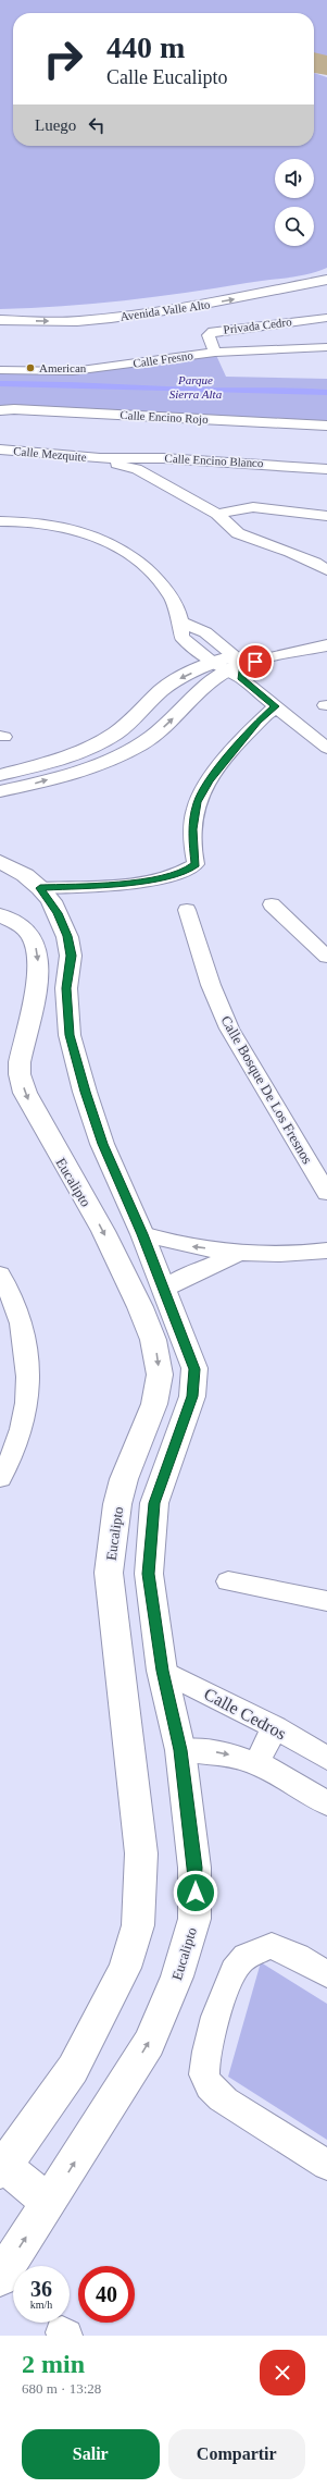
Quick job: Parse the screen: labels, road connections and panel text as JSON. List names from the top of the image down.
{
  "streets": {
    "street": [
      "Avenida Valle Alto",
      "Privada Cedro",
      "Calle Fresno",
      "Calle Encino Rojo",
      "Calle Mezquite",
      "Calle Encino Blanco",
      "Calle Bosque De Los Fresnos",
      "Eucalipto",
      "Calle Cedros"
    ]
  },
  "crossings": [
    ["Privada Cedro", "Calle Fresno"],
    ["Calle Mezquite", "Calle Encino Blanco"],
    ["Eucalipto", "Calle Cedros"]
  ],
  "parks": ["Parque Sierra Alta"],
  "places": ["American"],
  "page": {
    "turn": ["440 m", "Calle Eucalipto"],
    "then": "Luego",
    "speed": "36 km/h",
    "limit": "40",
    "heading": ["2 min", "680 m · 13:28"],
    "buttons": ["Salir", "Compartir"]
  }
}
